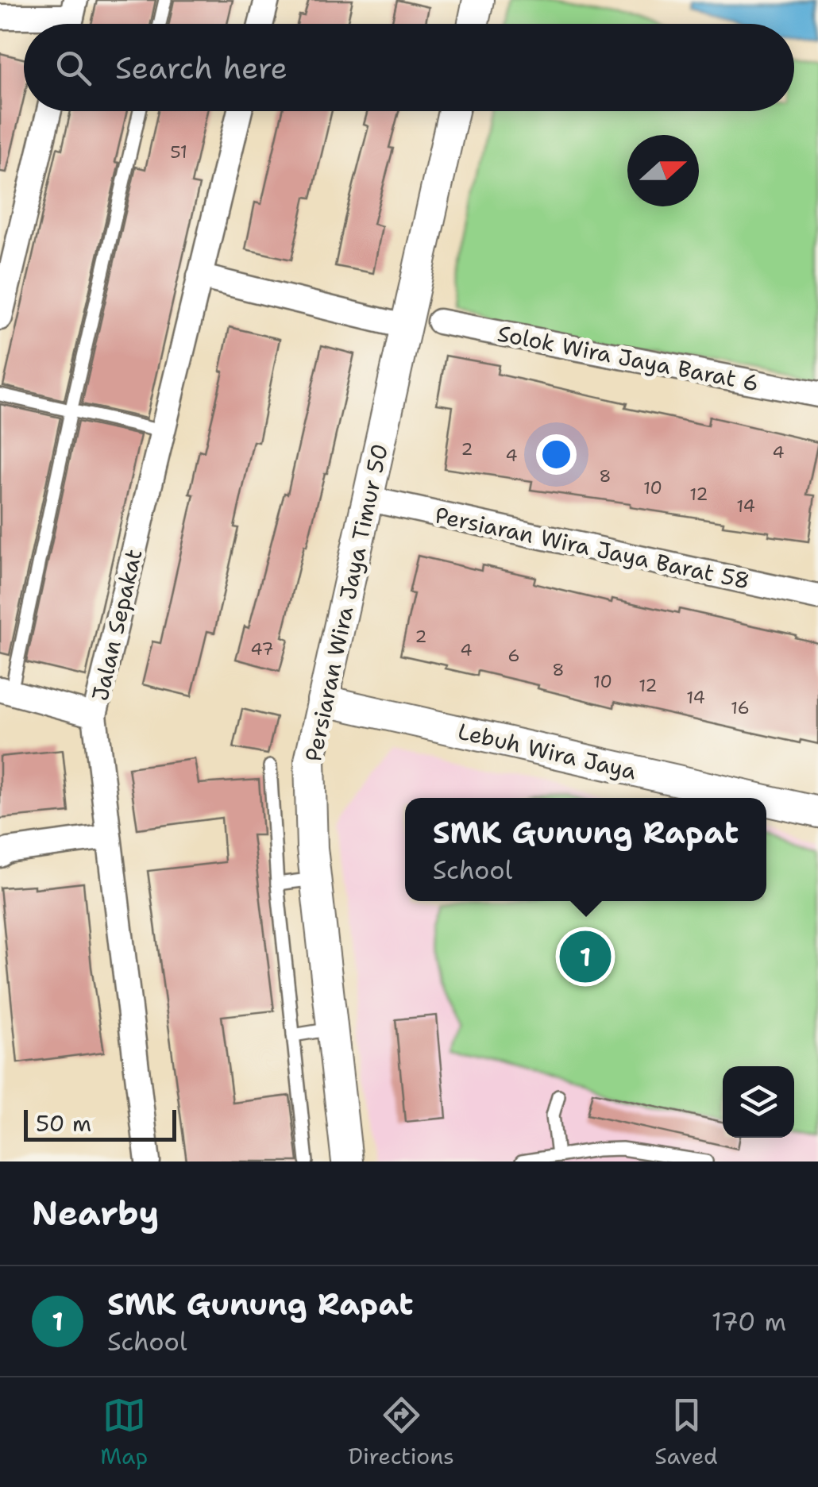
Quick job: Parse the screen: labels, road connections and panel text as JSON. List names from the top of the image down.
{
  "streets": {
    "street": [
      "Solok Wira Jaya Barat 6",
      "Persiaran Wira Jaya Barat 58",
      "Persiaran Wira Jaya Timur 50",
      "Jalan Sepakat",
      "Lebuh Wira Jaya"
    ]
  },
  "crossings": [
    ["Persiaran Wira Jaya Barat 58", "Persiaran Wira Jaya Timur 50"],
    ["Persiaran Wira Jaya Timur 50", "Lebuh Wira Jaya"]
  ],
  "house_numbers": [
    "51",
    "2",
    "4",
    "4",
    "8",
    "10",
    "12",
    "14",
    "2",
    "47",
    "4",
    "6",
    "8",
    "10",
    "12",
    "14",
    "16"
  ],
  "scale_bar": "50 m",
  "north": "right",
  "page": {
    "search": "Search here",
    "popup": ["SMK Gunung Rapat", "School"],
    "pins": "1",
    "scale": "50 m",
    "heading": "Nearby",
    "list": [
      {
        "mark": "1",
        "name": "SMK Gunung Rapat",
        "note": "School",
        "value": "170 m"
      }
    ],
    "nav": ["Map", "Directions", "Saved"]
  }
}
